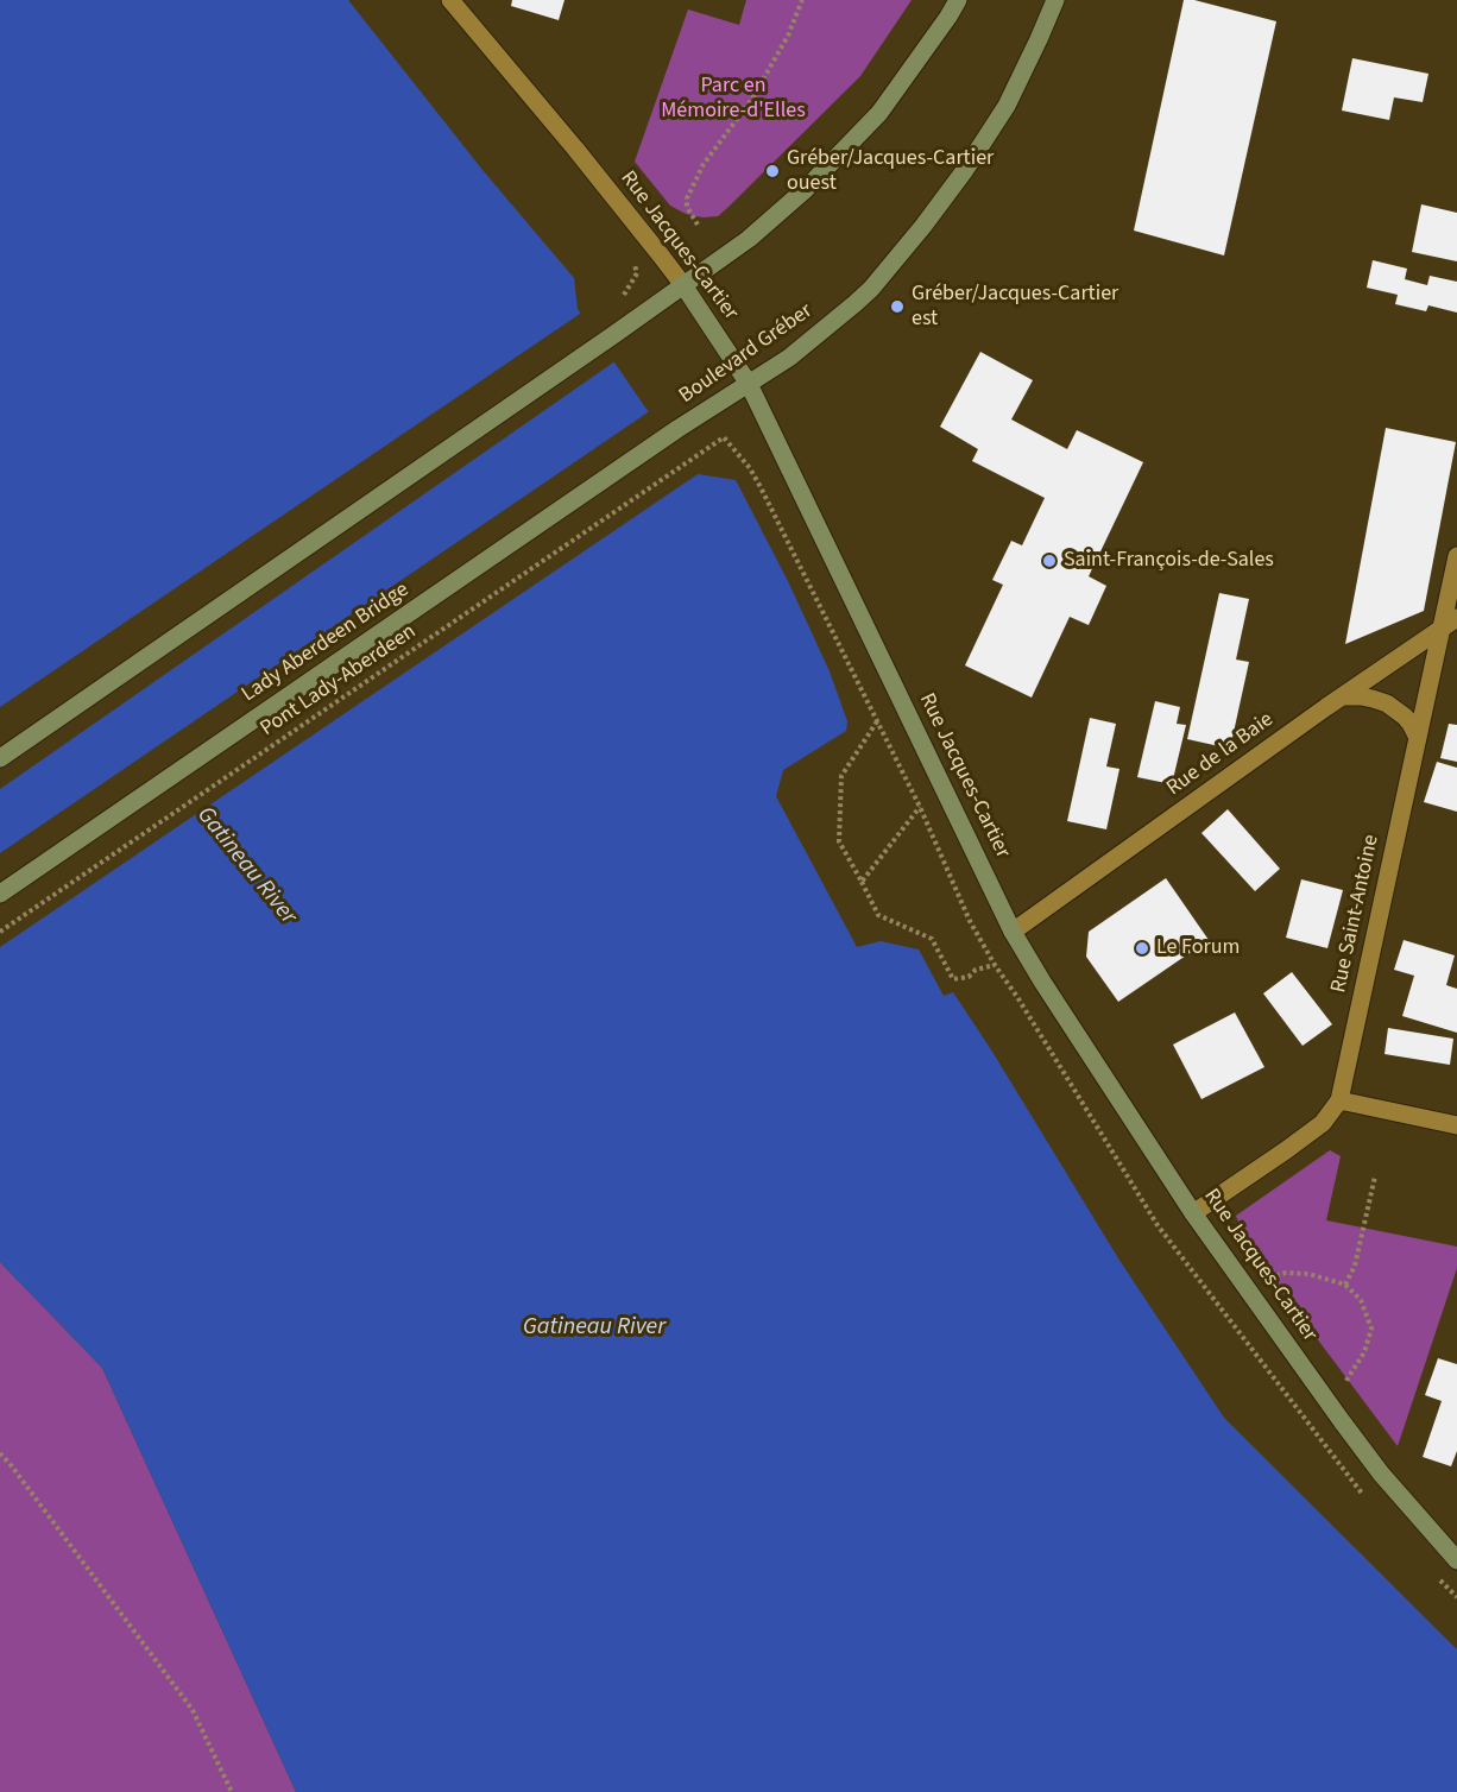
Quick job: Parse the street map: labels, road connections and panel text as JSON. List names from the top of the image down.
{
  "streets": {
    "main road": ["Rue Jacques-Cartier", "Boulevard Gréber", "Lady Aberdeen Bridge"],
    "street": ["Rue de la Baie", "Rue Saint-Antoine"],
    "path": ["Pont Lady-Aberdeen"]
  },
  "crossings": [
    ["Rue Jacques-Cartier", "Boulevard Gréber"],
    ["Rue Jacques-Cartier", "Rue de la Baie"],
    ["Rue Jacques-Cartier", "Rue Saint-Antoine"],
    ["Boulevard Gréber", "Lady Aberdeen Bridge"],
    ["Rue de la Baie", "Rue Saint-Antoine"]
  ],
  "water": ["Gatineau River"],
  "parks": ["Parc en Mémoire-d'Elles"],
  "places": [
    "Gréber/Jacques-Cartier ouest",
    "Gréber/Jacques-Cartier est",
    "Saint-François-de-Sales",
    "Le Forum"
  ]
}
